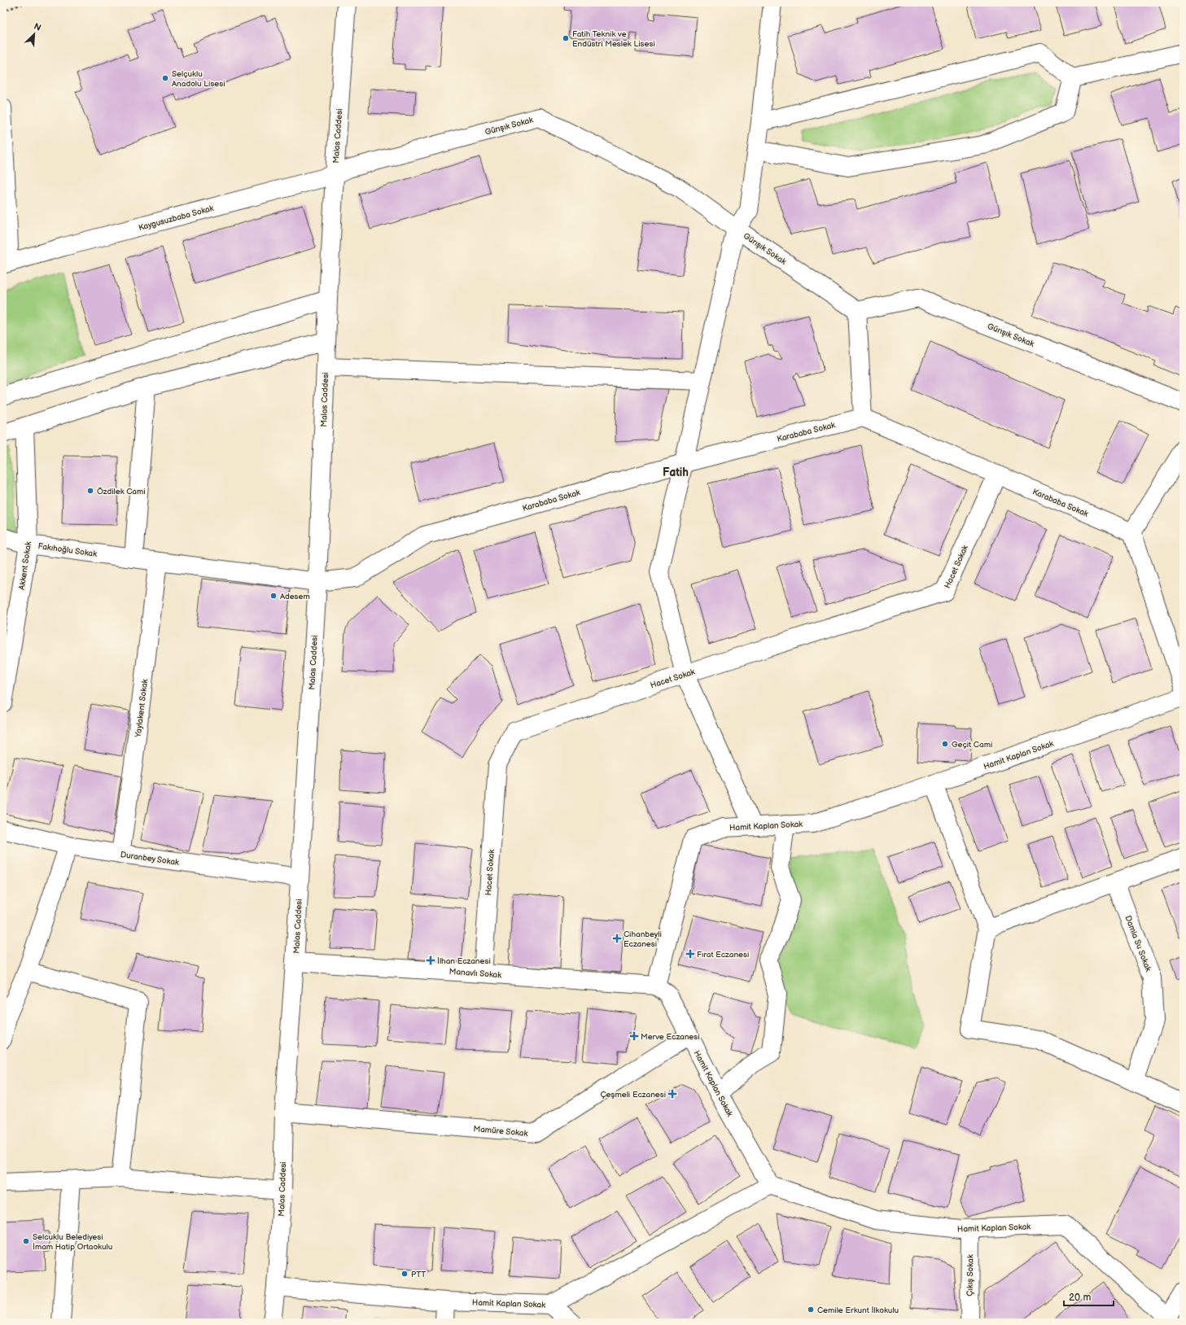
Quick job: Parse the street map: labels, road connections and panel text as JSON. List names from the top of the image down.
{
  "streets": {
    "street": [
      "Gürışık Sokak",
      "Malas Caddesi",
      "Kaygusuzbaba Sokak",
      "Karababa Sokak",
      "Fakıhoğlu Sokak",
      "Akkent Sokak",
      "Hacet Sokak",
      "Yaylakent Sokak",
      "Hamit Kaplan Sokak",
      "Duranbey Sokak",
      "Damla Su Sokak",
      "Manavlı Sokak",
      "Mamüre Sokak",
      "Çıkış Sokak"
    ]
  },
  "crossings": [
    ["Gürışık Sokak", "Malas Caddesi"],
    ["Gürışık Sokak", "Kaygusuzbaba Sokak"],
    ["Malas Caddesi", "Kaygusuzbaba Sokak"],
    ["Malas Caddesi", "Karababa Sokak"],
    ["Malas Caddesi", "Hamit Kaplan Sokak"],
    ["Malas Caddesi", "Duranbey Sokak"],
    ["Malas Caddesi", "Manavlı Sokak"],
    ["Malas Caddesi", "Mamüre Sokak"],
    ["Karababa Sokak", "Fakıhoğlu Sokak"],
    ["Karababa Sokak", "Hacet Sokak"],
    ["Karababa Sokak", "Yaylakent Sokak"],
    ["Fakıhoğlu Sokak", "Akkent Sokak"],
    ["Fakıhoğlu Sokak", "Yaylakent Sokak"],
    ["Hacet Sokak", "Manavlı Sokak"],
    ["Yaylakent Sokak", "Duranbey Sokak"],
    ["Hamit Kaplan Sokak", "Manavlı Sokak"],
    ["Hamit Kaplan Sokak", "Mamüre Sokak"],
    ["Hamit Kaplan Sokak", "Çıkış Sokak"]
  ],
  "districts": ["Fatih"],
  "places": {
    "other": [
      "Fatih Teknik ve Endüstri Meslek Lisesi",
      "Selçuklu Anadolu Lisesi",
      "Özdilek Cami",
      "Adesem",
      "Geçit Cami",
      "Selcuklu Belediyesi İmam Hatip Ortaokulu",
      "PTT",
      "Cemile Erkunt İlkokulu"
    ],
    "health": [
      "Cihanbeyli Eczanesi",
      "Fırat Eczanesi",
      "İlhan Eczanesi",
      "Merve Eczanesi",
      "Çeşmeli Eczanesi"
    ]
  },
  "scale_bar": "20 m",
  "north": "top right"
}
